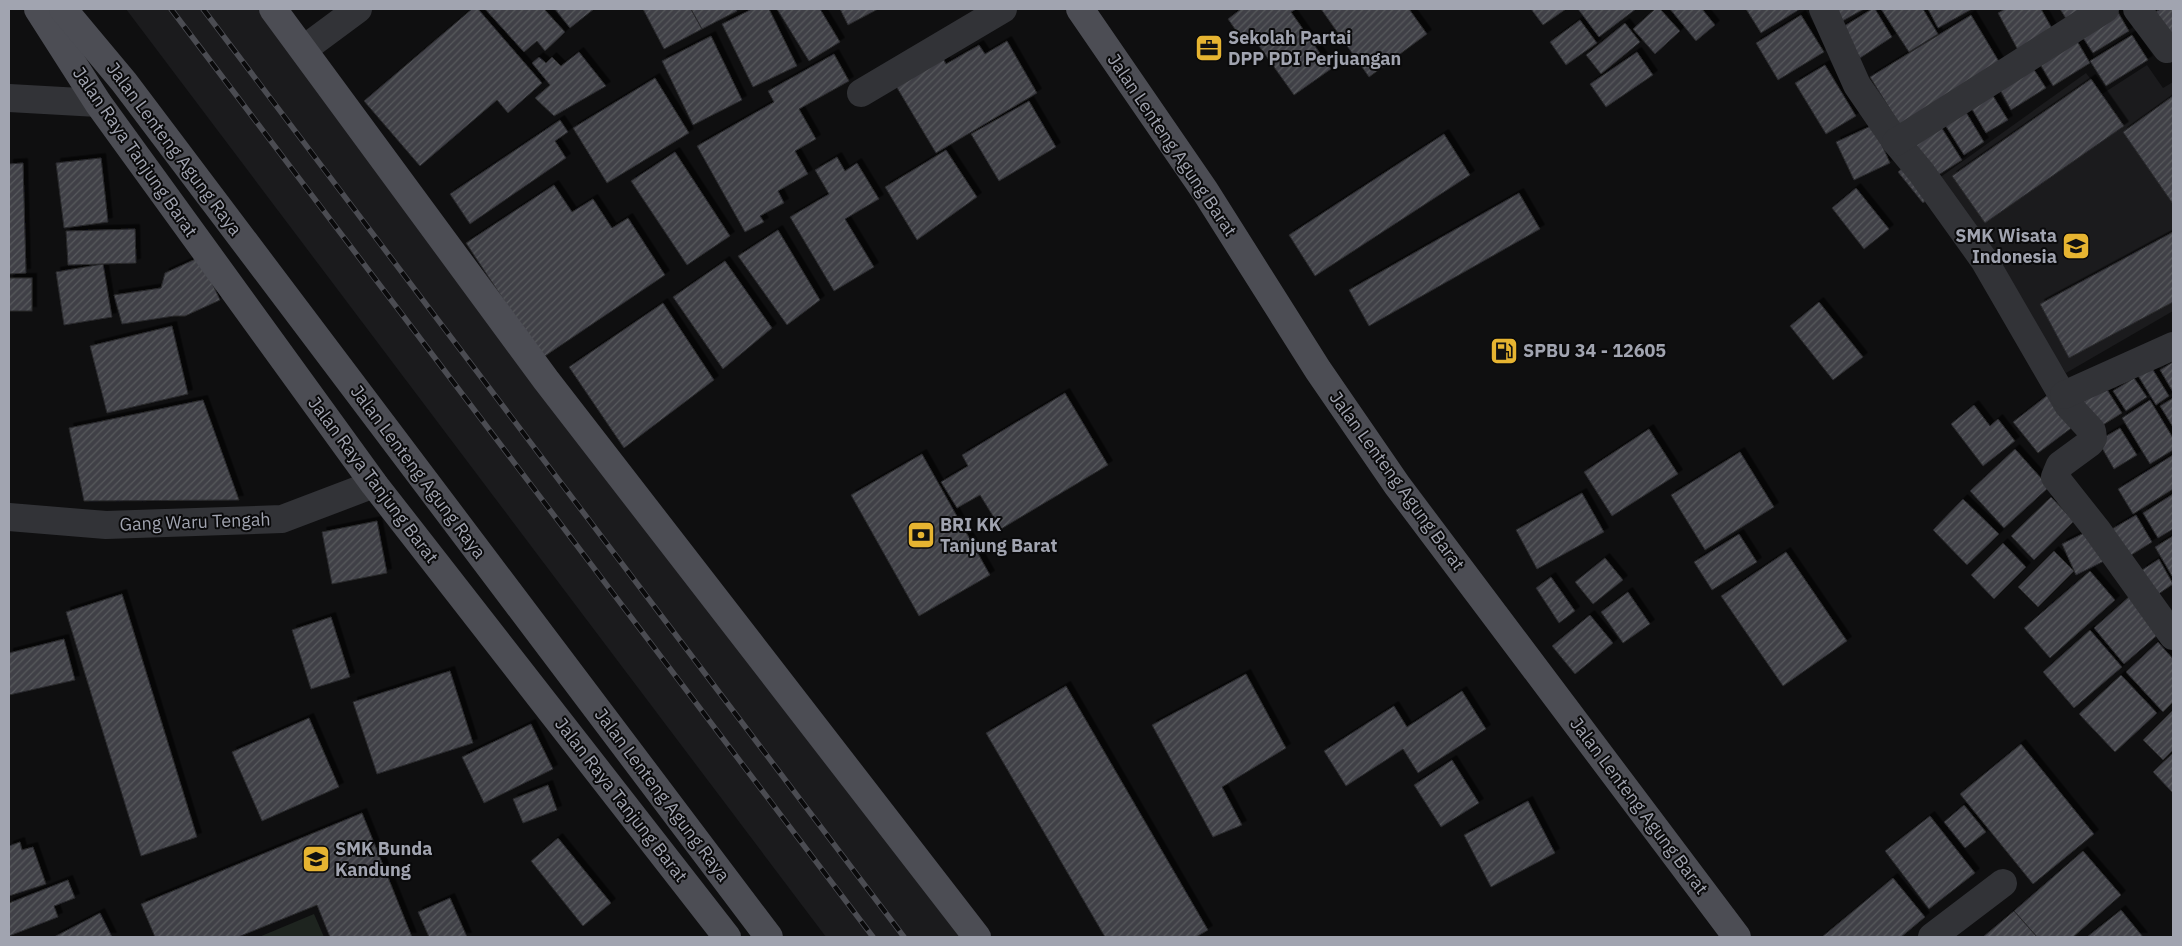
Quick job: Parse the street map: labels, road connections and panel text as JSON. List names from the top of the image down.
{
  "streets": {
    "main road": ["Jalan Lenteng Agung Barat", "Jalan Lenteng Agung Raya", "Jalan Raya Tanjung Barat"],
    "street": ["Gang Waru Tengah"]
  },
  "crossings": [
    ["Jalan Raya Tanjung Barat", "Gang Waru Tengah"]
  ],
  "places": {
    "office": ["Sekolah Partai DPP PDI Perjuangan"],
    "school or university": ["SMK Wisata Indonesia", "SMK Bunda Kandung"],
    "fuel station": ["SPBU 34 - 12605"],
    "bank": ["BRI KK Tanjung Barat"]
  }
}
